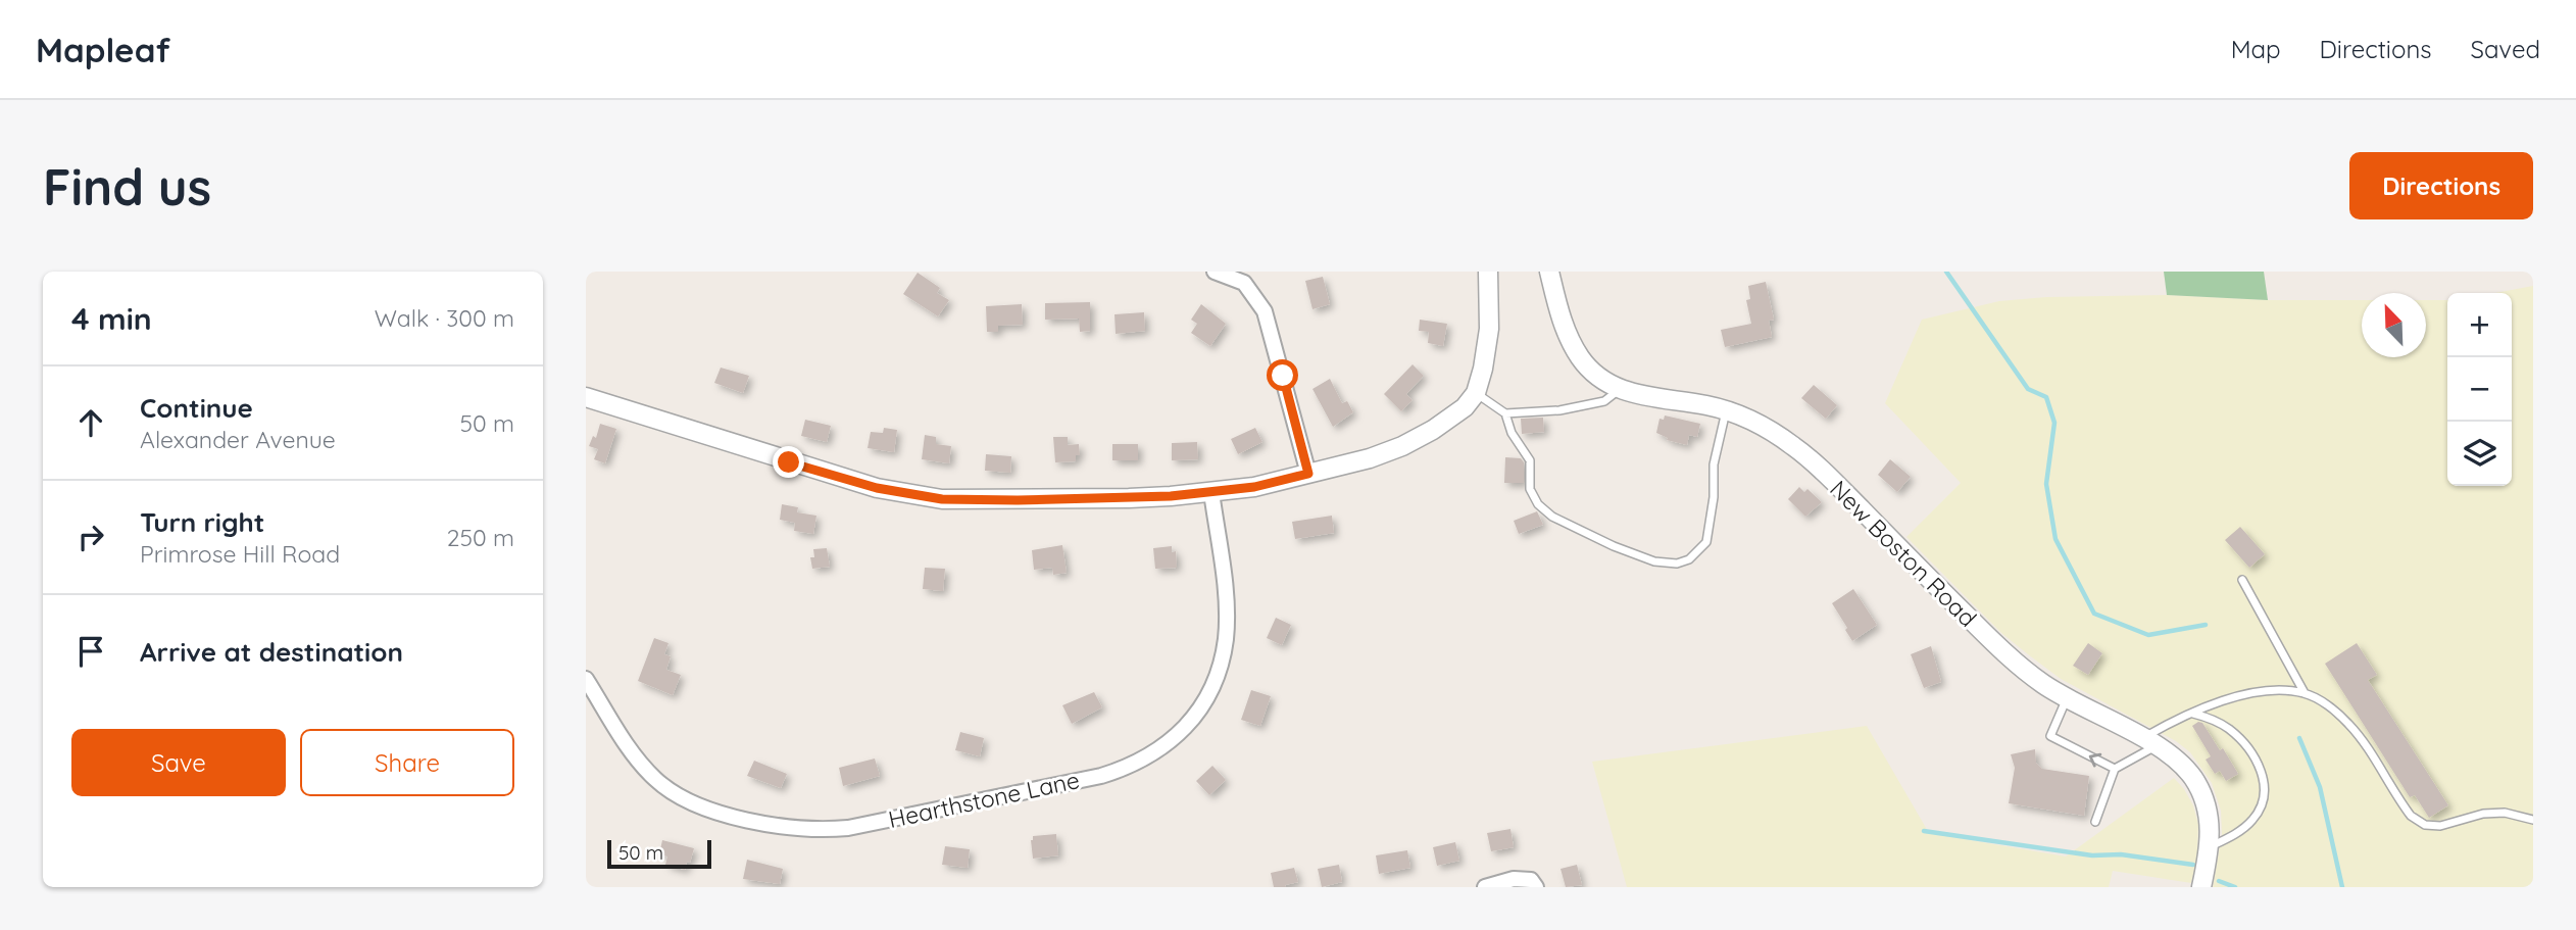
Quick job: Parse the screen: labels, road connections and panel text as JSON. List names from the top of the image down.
{
  "streets": {
    "street": ["New Boston Road", "Hearthstone Lane"]
  },
  "scale_bar": "50 m",
  "north": "top left",
  "page": {
    "header": "Mapleaf",
    "nav": ["Map", "Directions", "Saved"],
    "buttons": [
      "Directions",
      ["Save", "Share"]
    ],
    "title": "Find us",
    "heading": ["4 min", "Walk · 300 m"],
    "map_buttons": ["+", "−"],
    "list": [
      ["Continue", "Alexander Avenue", "50 m"],
      ["Turn right", "Primrose Hill Road", "250 m"],
      "Arrive at destination"
    ],
    "scale": "50 m"
  }
}
